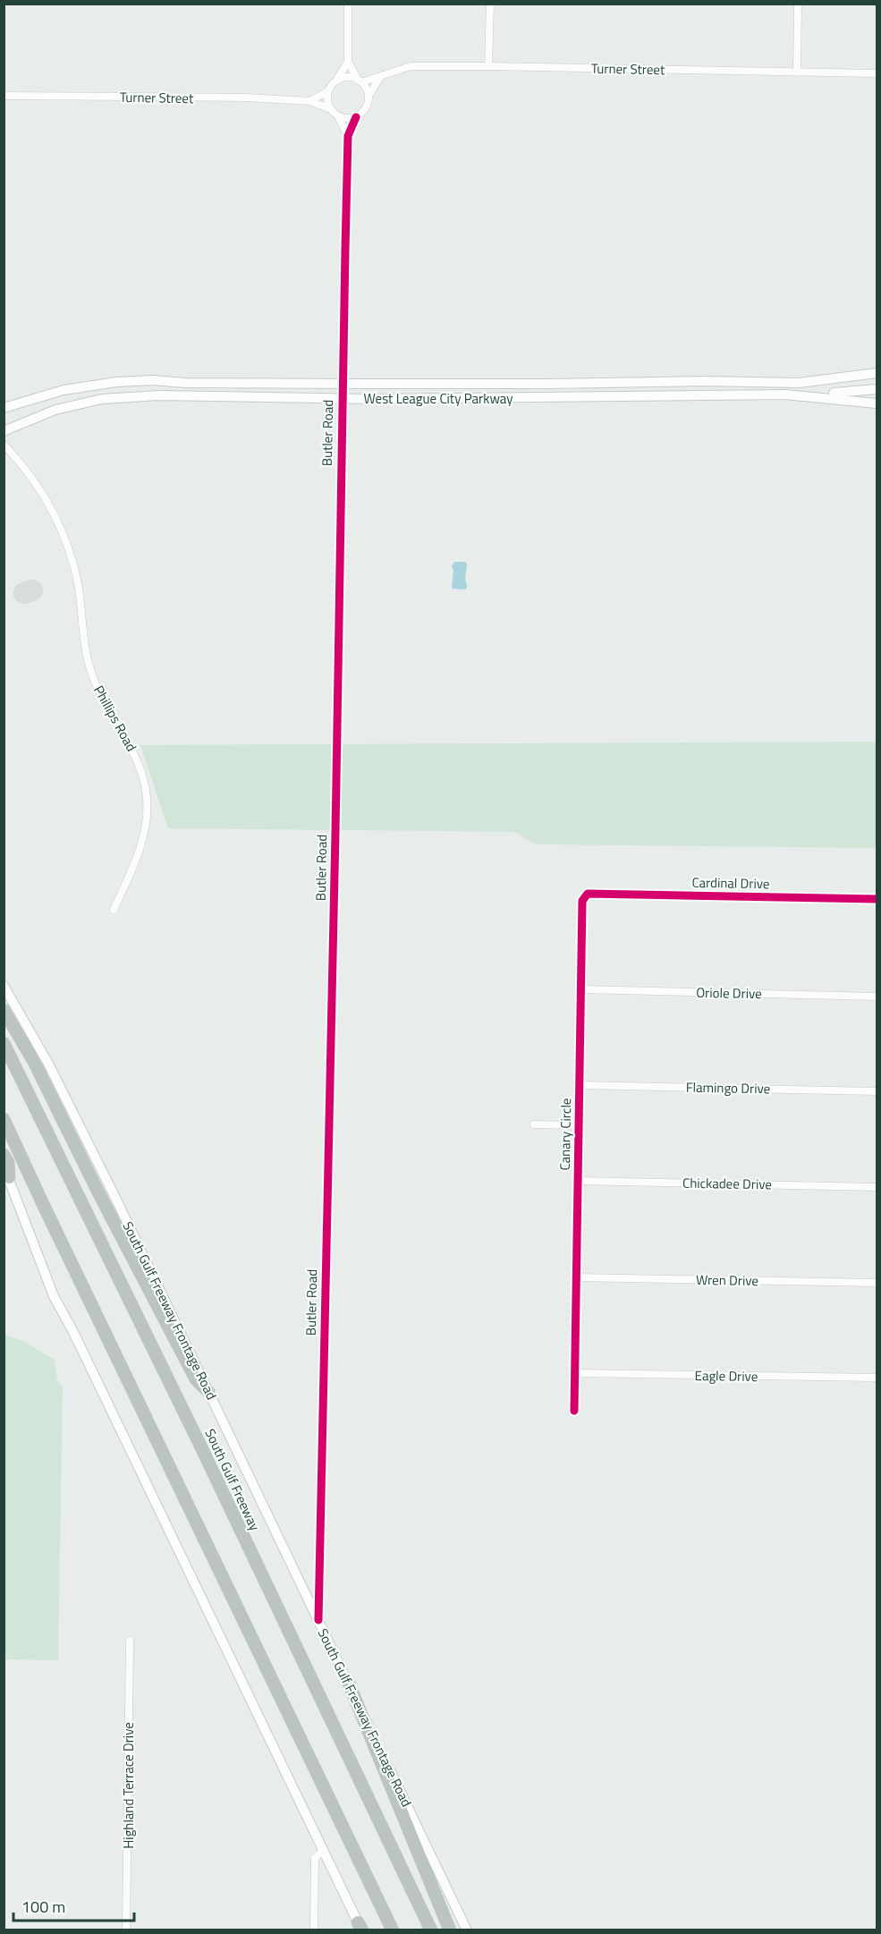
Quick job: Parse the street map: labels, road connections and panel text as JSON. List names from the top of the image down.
{
  "streets": {
    "highway": ["South Gulf Freeway"],
    "main road": ["West League City Parkway", "South Gulf Freeway Frontage Road"],
    "street": [
      "Turner Street",
      "Butler Road",
      "Phillips Road",
      "Cardinal Drive",
      "Oriole Drive",
      "Flamingo Drive",
      "Canary Circle",
      "Chickadee Drive",
      "Wren Drive",
      "Eagle Drive",
      "Highland Terrace Drive"
    ]
  },
  "crossings": [
    ["Turner Street", "Butler Road"],
    ["West League City Parkway", "Butler Road"],
    ["Butler Road", "South Gulf Freeway Frontage Road"],
    ["Cardinal Drive", "Canary Circle"],
    ["Oriole Drive", "Canary Circle"],
    ["Flamingo Drive", "Canary Circle"],
    ["Canary Circle", "Chickadee Drive"],
    ["Canary Circle", "Wren Drive"],
    ["Canary Circle", "Eagle Drive"]
  ],
  "scale_bar": "100 m"
}
